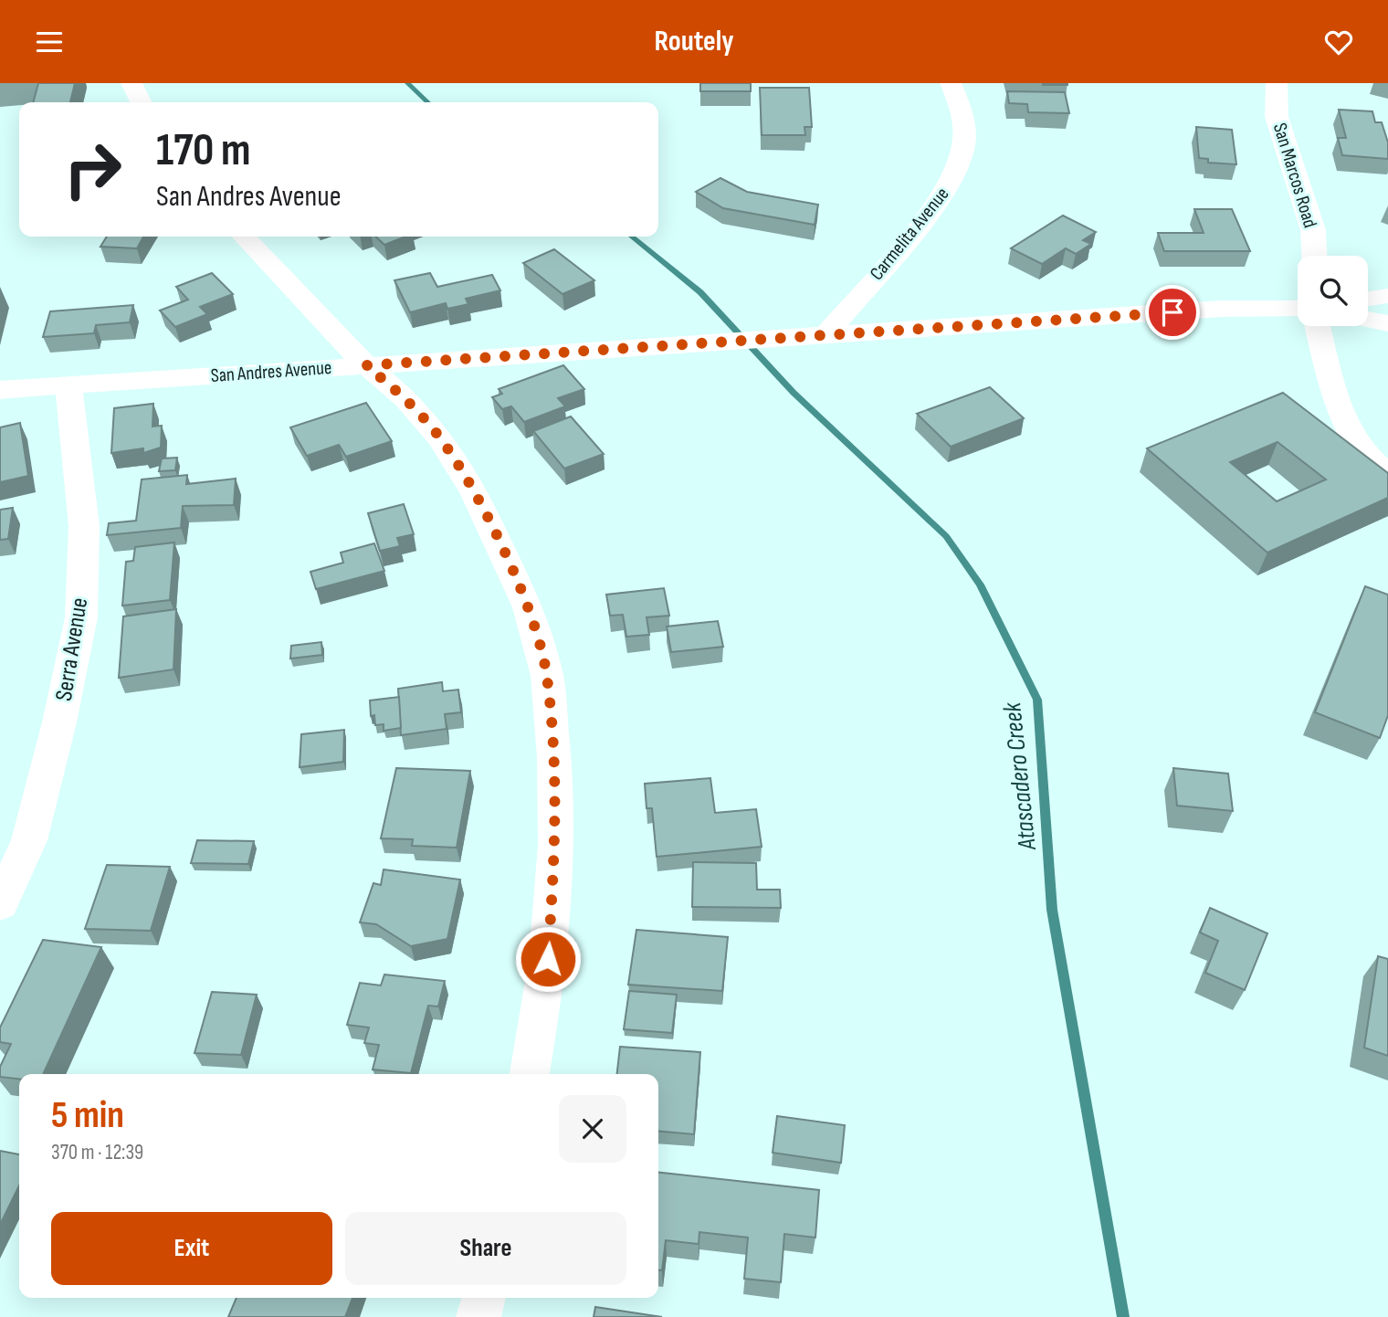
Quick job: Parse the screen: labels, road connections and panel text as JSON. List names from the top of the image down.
{
  "streets": {
    "street": [
      "San Marcos Road",
      "Carmelita Avenue",
      "San Andres Avenue",
      "Serra Avenue"
    ]
  },
  "crossings": [
    ["Carmelita Avenue", "San Andres Avenue"],
    ["San Andres Avenue", "Serra Avenue"]
  ],
  "water": ["Atascadero Creek"],
  "page": {
    "header": "Routely",
    "turn": ["170 m", "San Andres Avenue"],
    "heading": ["5 min", "370 m · 12:39"],
    "buttons": ["Exit", "Share"]
  }
}
